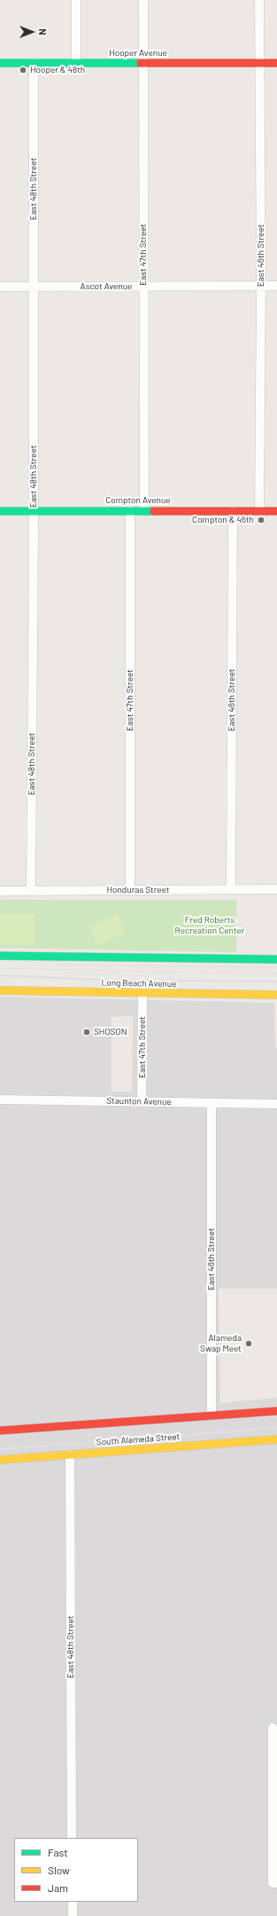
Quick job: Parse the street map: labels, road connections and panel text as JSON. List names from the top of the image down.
{
  "streets": {
    "street": [
      "Hooper Avenue",
      "East 48th Street",
      "East 47th Street",
      "East 46th Street",
      "Ascot Avenue",
      "Compton Avenue",
      "Honduras Street",
      "Long Beach Avenue",
      "Staunton Avenue",
      "South Alameda Street"
    ]
  },
  "crossings": [
    ["Hooper Avenue", "East 48th Street"],
    ["Hooper Avenue", "East 47th Street"],
    ["Hooper Avenue", "East 46th Street"],
    ["East 48th Street", "Ascot Avenue"],
    ["East 48th Street", "Compton Avenue"],
    ["East 48th Street", "Honduras Street"],
    ["East 48th Street", "South Alameda Street"],
    ["East 47th Street", "Ascot Avenue"],
    ["East 47th Street", "Compton Avenue"],
    ["East 47th Street", "Honduras Street"],
    ["East 47th Street", "Long Beach Avenue"],
    ["East 47th Street", "Staunton Avenue"],
    ["East 46th Street", "Ascot Avenue"],
    ["East 46th Street", "Compton Avenue"],
    ["East 46th Street", "Honduras Street"],
    ["East 46th Street", "Staunton Avenue"]
  ],
  "parks": ["Fred Roberts Recreation Center"],
  "places": [
    "Hooper & 48th",
    "Compton & 46th",
    "SHOSON",
    "Alameda Swap Meet"
  ],
  "legend": ["Fast", "Slow", "Jam"],
  "north": "right"
}
